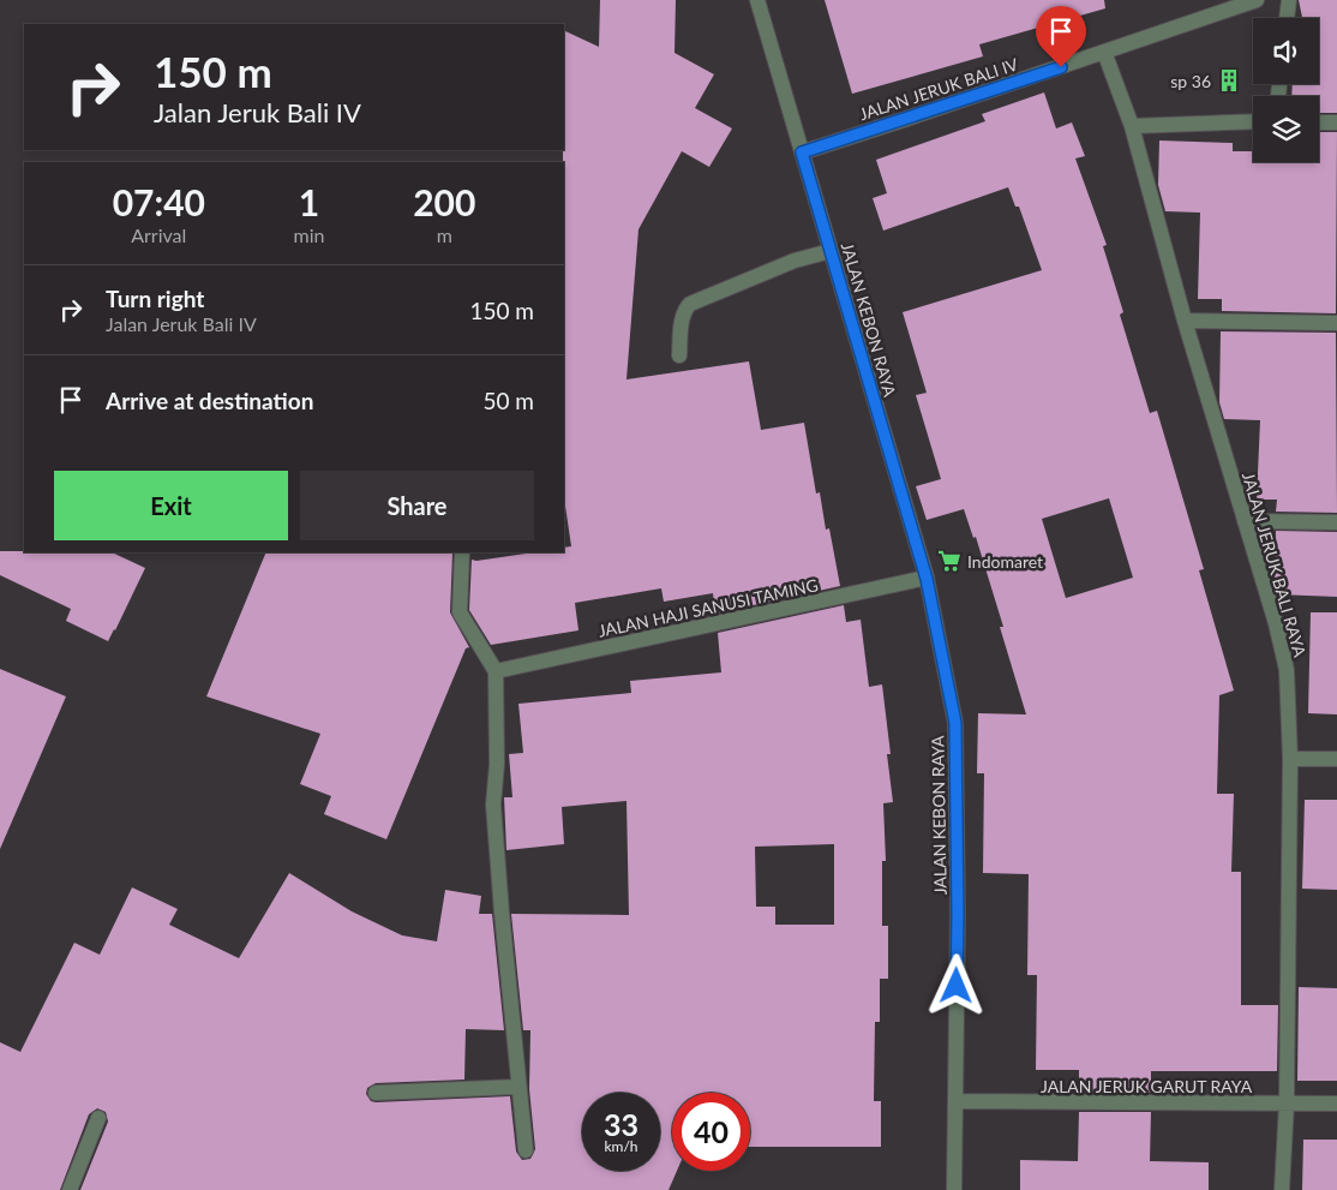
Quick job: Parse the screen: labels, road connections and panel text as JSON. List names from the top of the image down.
{
  "streets": {
    "street": [
      "JALAN JERUK BALI IV",
      "JALAN KEBON RAYA",
      "JALAN JERUK BALI RAYA",
      "JALAN HAJI SANUSI TAMING",
      "JALAN JERUK GARUT RAYA"
    ]
  },
  "crossings": [
    ["JALAN JERUK BALI IV", "JALAN KEBON RAYA"],
    ["JALAN JERUK BALI IV", "JALAN JERUK BALI RAYA"],
    ["JALAN KEBON RAYA", "JALAN HAJI SANUSI TAMING"],
    ["JALAN KEBON RAYA", "JALAN JERUK GARUT RAYA"],
    ["JALAN JERUK BALI RAYA", "JALAN JERUK GARUT RAYA"]
  ],
  "places": {
    "building": ["sp 36"],
    "supermarket": ["Indomaret"]
  },
  "page": {
    "turn": ["150 m", "Jalan Jeruk Bali IV"],
    "eta": [
      "07:40",
      "Arrival",
      "1",
      "min",
      "200",
      "m"
    ],
    "list": [
      {
        "name": "Turn right",
        "note": "Jalan Jeruk Bali IV",
        "value": "150 m"
      },
      {
        "name": "Arrive at destination",
        "value": "50 m"
      }
    ],
    "buttons": ["Exit", "Share"],
    "speed": "33 km/h",
    "limit": "40"
  }
}
